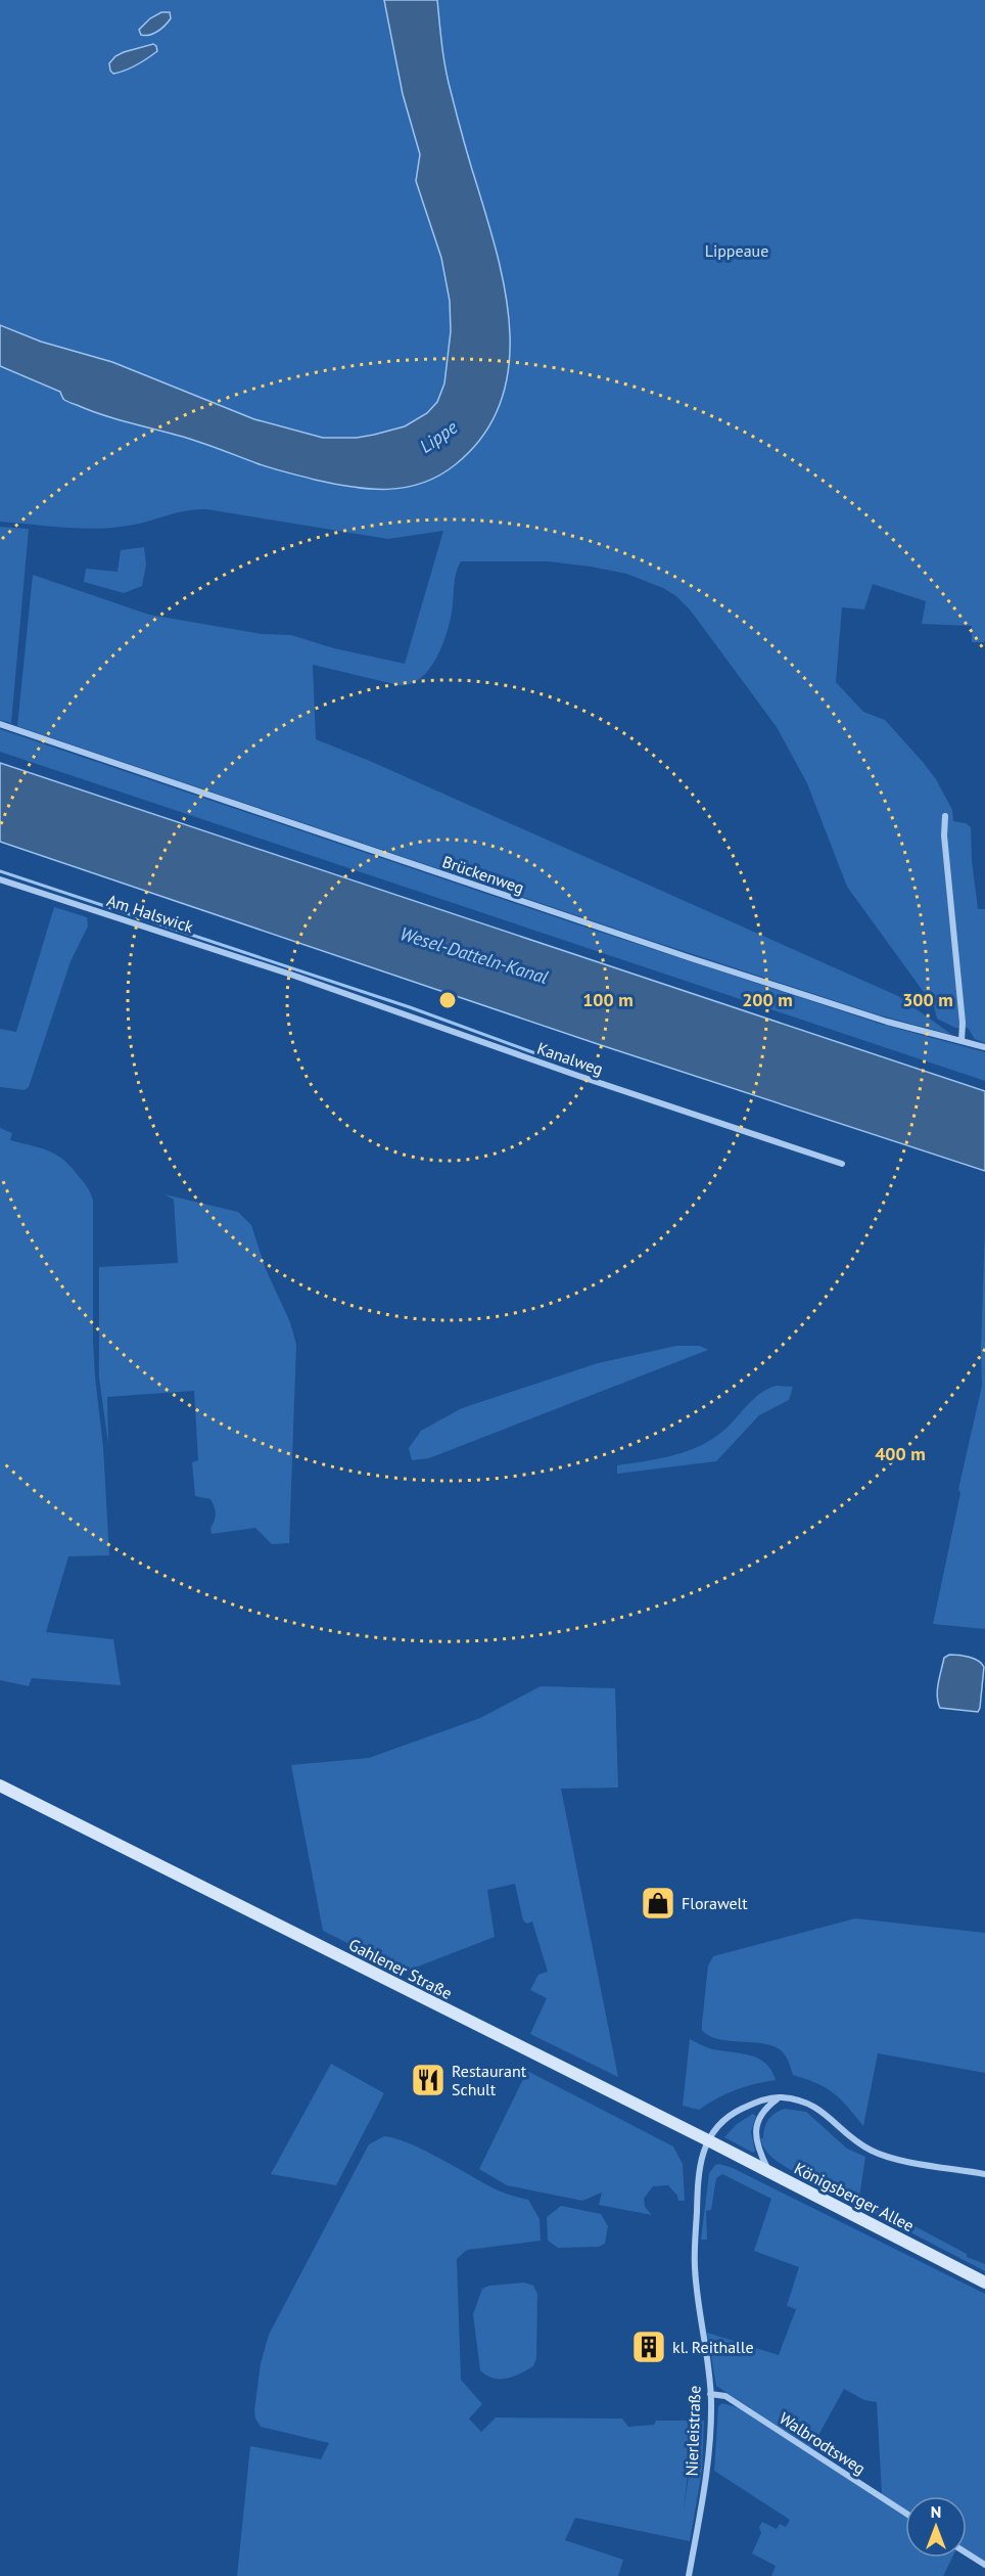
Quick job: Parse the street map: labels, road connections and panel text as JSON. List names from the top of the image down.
{
  "streets": {
    "main road": ["Gahlener Straße", "Königsberger Allee"],
    "street": [
      "Brückenweg",
      "Am Halswick",
      "Kanalweg",
      "Nierleistraße",
      "Walbrodtsweg"
    ]
  },
  "crossings": [
    ["Am Halswick", "Kanalweg"],
    ["Gahlener Straße", "Königsberger Allee"],
    ["Gahlener Straße", "Nierleistraße"],
    ["Königsberger Allee", "Nierleistraße"],
    ["Nierleistraße", "Walbrodtsweg"]
  ],
  "water": ["Lippe", "Wesel-Datteln-Kanal"],
  "parks": ["Lippeaue"],
  "places": {
    "shop": ["Florawelt"],
    "restaurant": ["Restaurant Schult"],
    "building": ["kl. Reithalle"]
  },
  "north": "top",
  "rings": [
    "100 m",
    "200 m",
    "300 m",
    "400 m"
  ]
}
